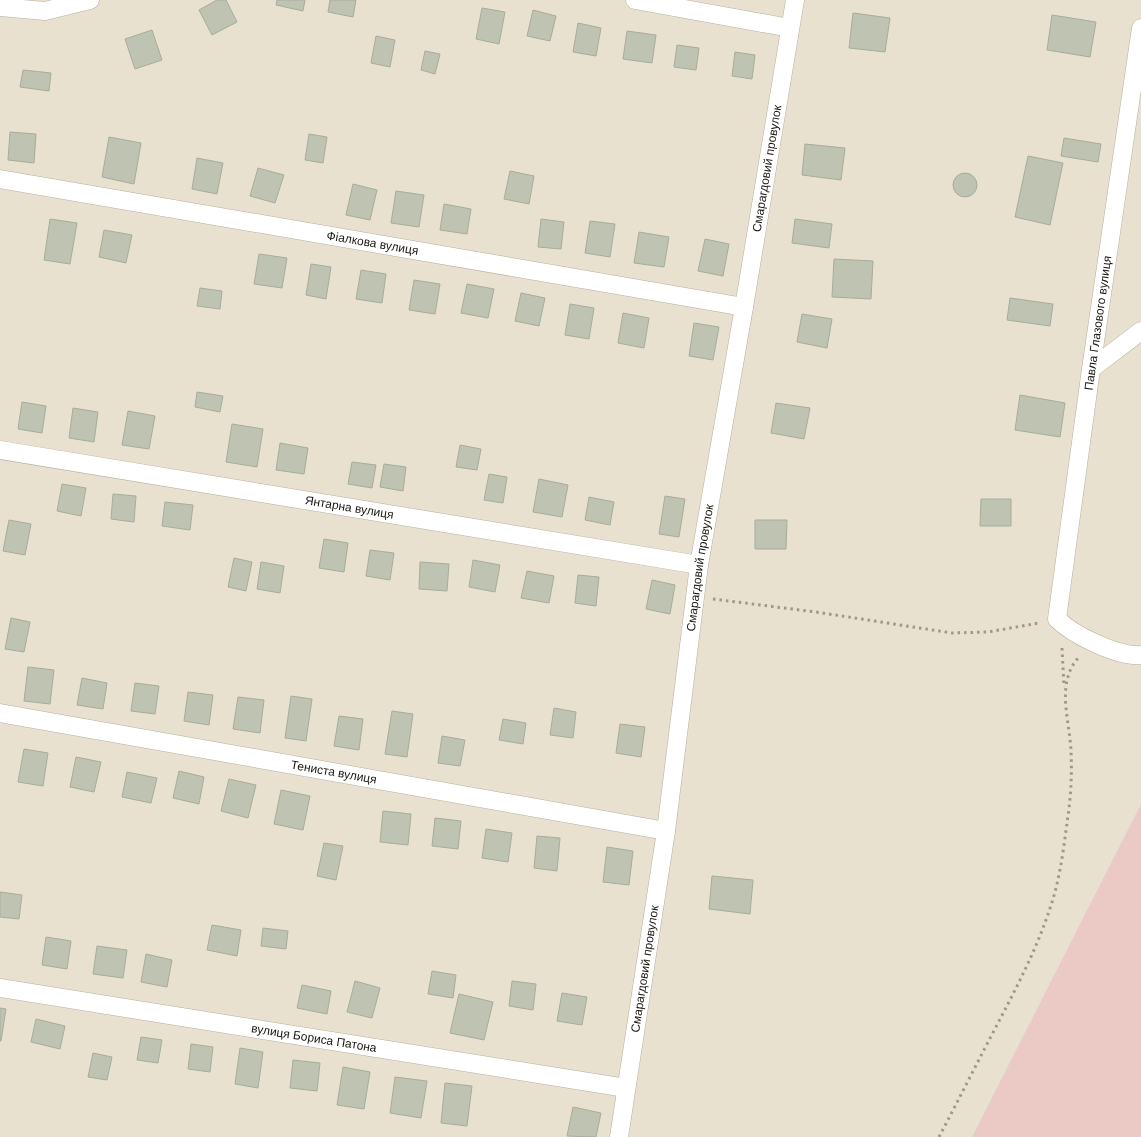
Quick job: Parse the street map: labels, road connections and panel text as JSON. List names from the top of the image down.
{
  "streets": {
    "street": [
      "Смарагдовий провулок",
      "Фіалкова вулиця",
      "Павла Глазового вулиця",
      "Янтарна вулиця",
      "Тениста вулиця",
      "вулиця Бориса Патона"
    ]
  },
  "crossings": [
    ["Смарагдовий провулок", "Фіалкова вулиця"],
    ["Смарагдовий провулок", "Янтарна вулиця"],
    ["Смарагдовий провулок", "Тениста вулиця"],
    ["Смарагдовий провулок", "вулиця Бориса Патона"]
  ]
}
